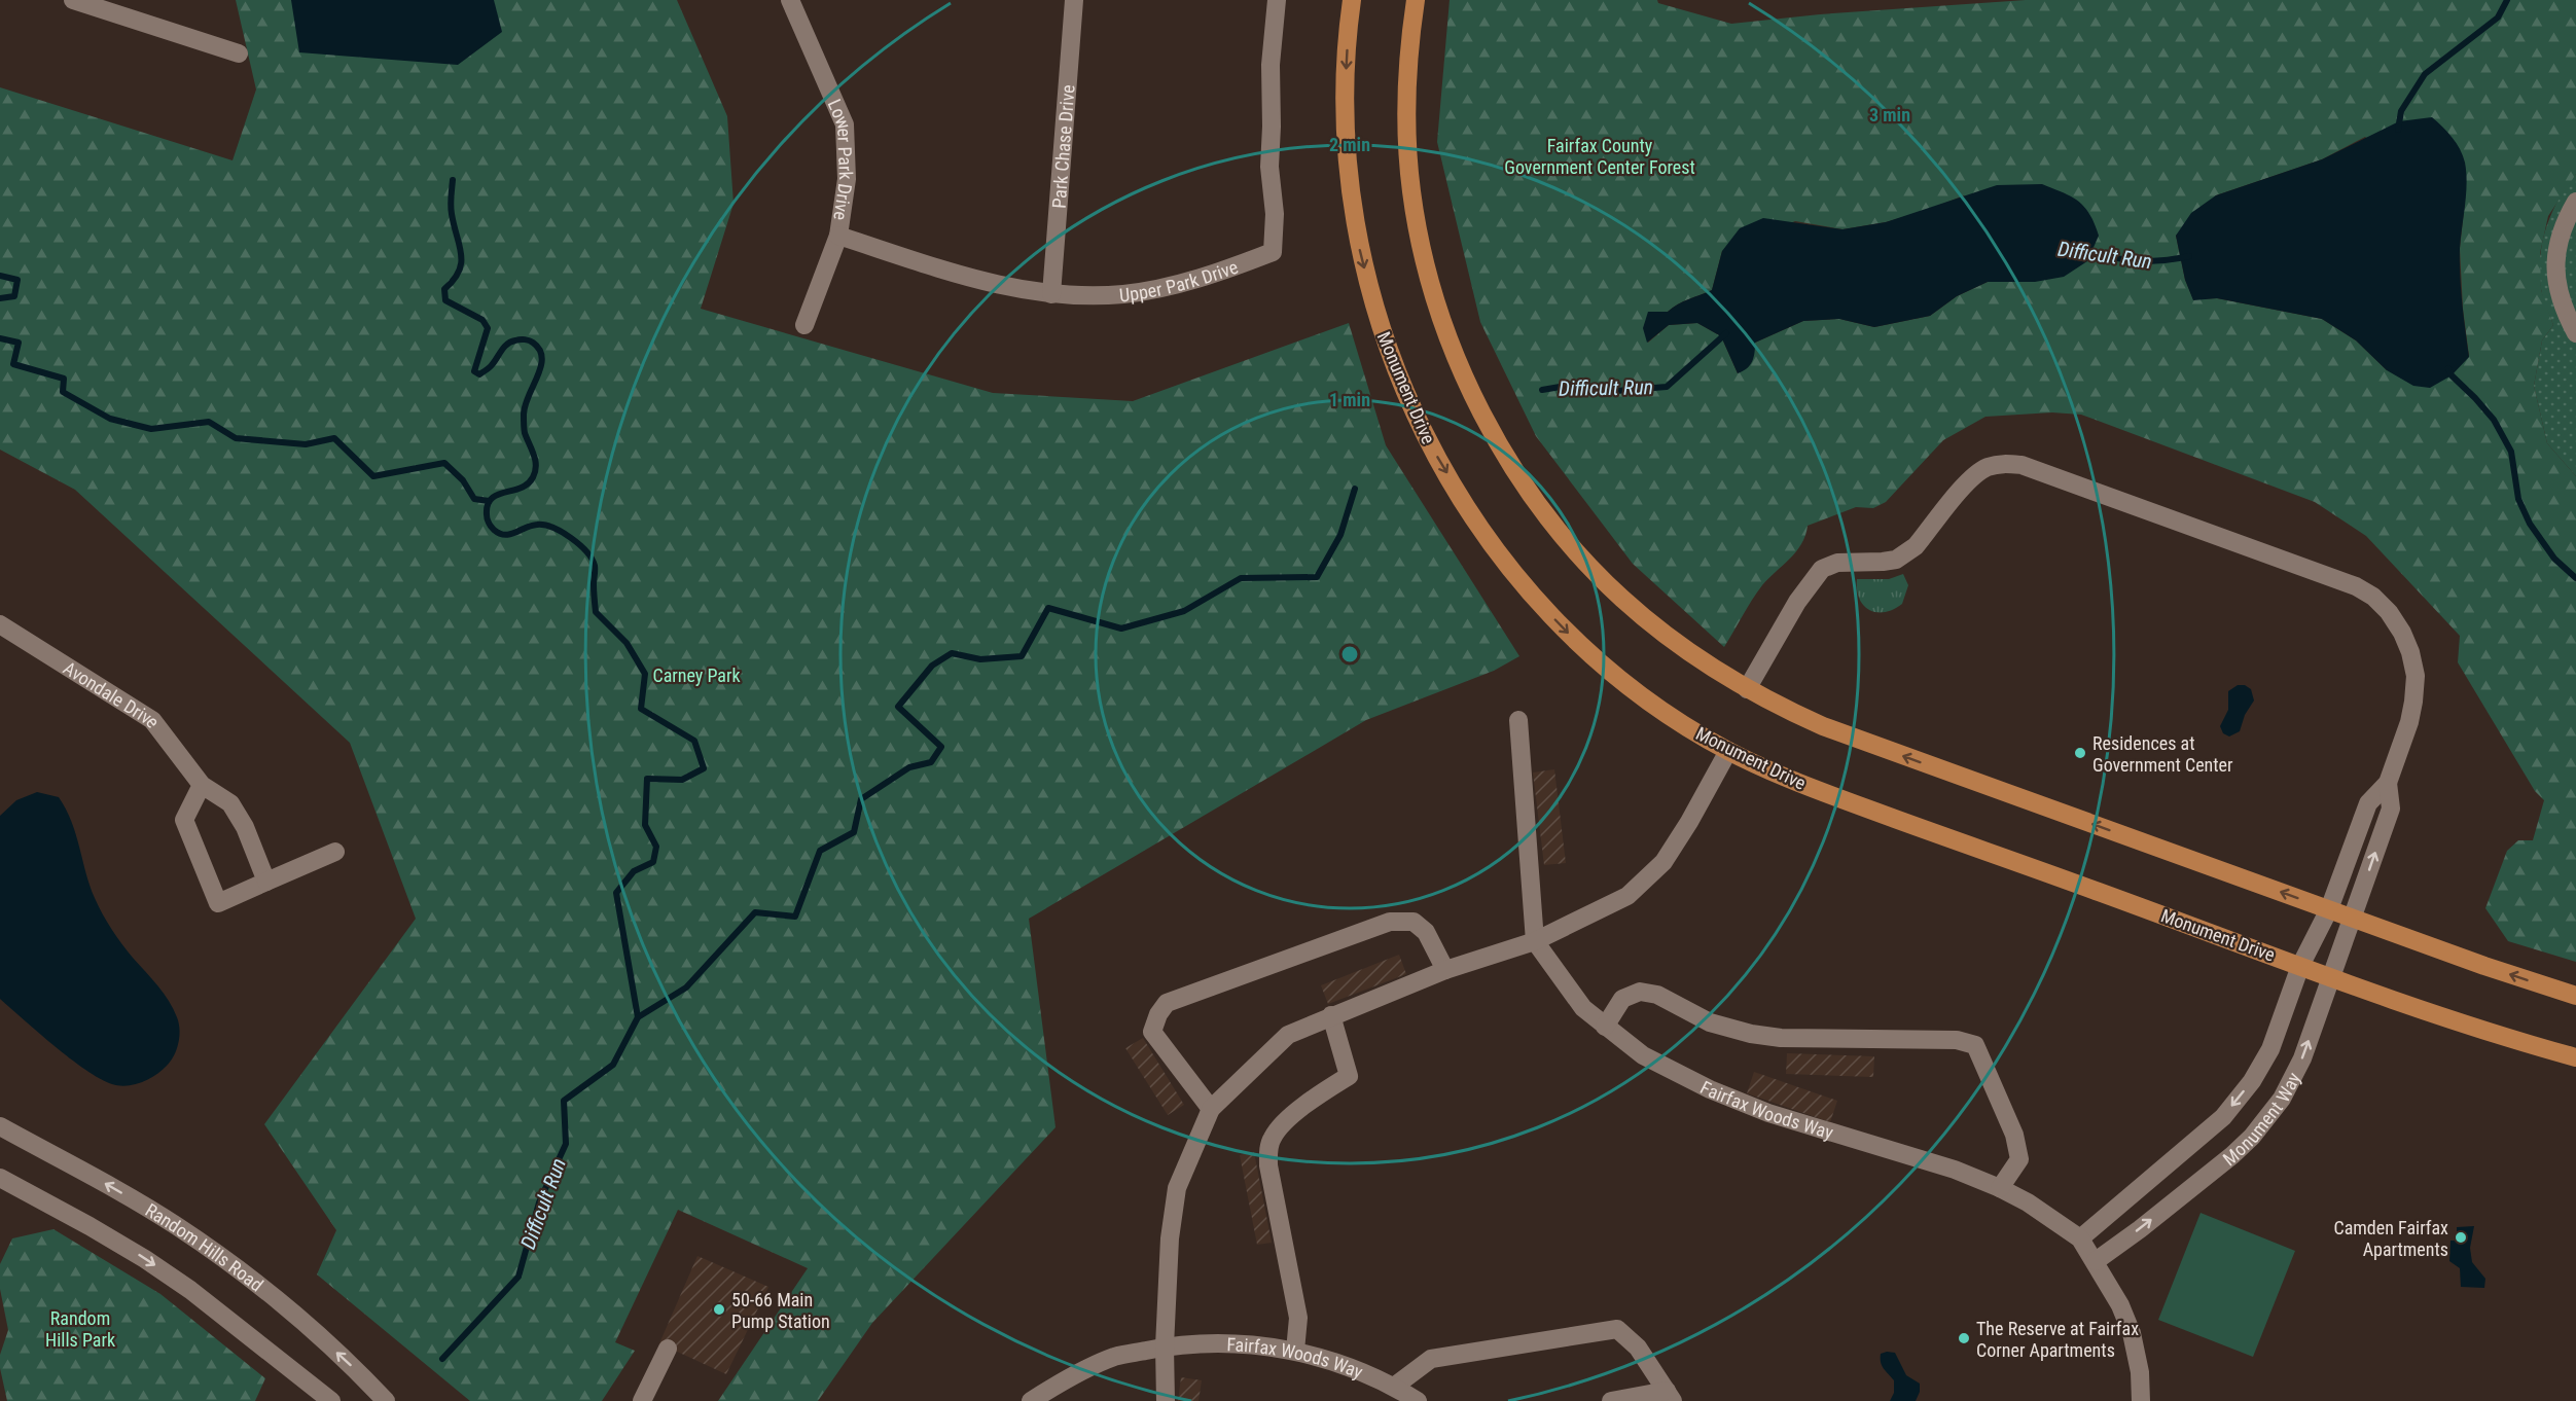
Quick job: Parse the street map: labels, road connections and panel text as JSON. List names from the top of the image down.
{
  "streets": {
    "main road": ["Monument Drive"],
    "street": [
      "Park Chase Drive",
      "Lower Park Drive",
      "Upper Park Drive",
      "Avondale Drive",
      "Fairfax Woods Way",
      "Monument Way",
      "Random Hills Road"
    ]
  },
  "crossings": [
    ["Park Chase Drive", "Upper Park Drive"],
    ["Lower Park Drive", "Upper Park Drive"],
    ["Monument Drive", "Monument Way"],
    ["Fairfax Woods Way", "Monument Way"]
  ],
  "water": ["Difficult Run"],
  "parks": ["Fairfax County Government Center Forest", "Carney Park", "Random Hills Park"],
  "places": [
    "Residences at Government Center",
    "Camden Fairfax Apartments",
    "50-66 Main Pump Station",
    "The Reserve at Fairfax Corner Apartments"
  ],
  "rings": ["3 min", "2 min", "1 min"]
}
